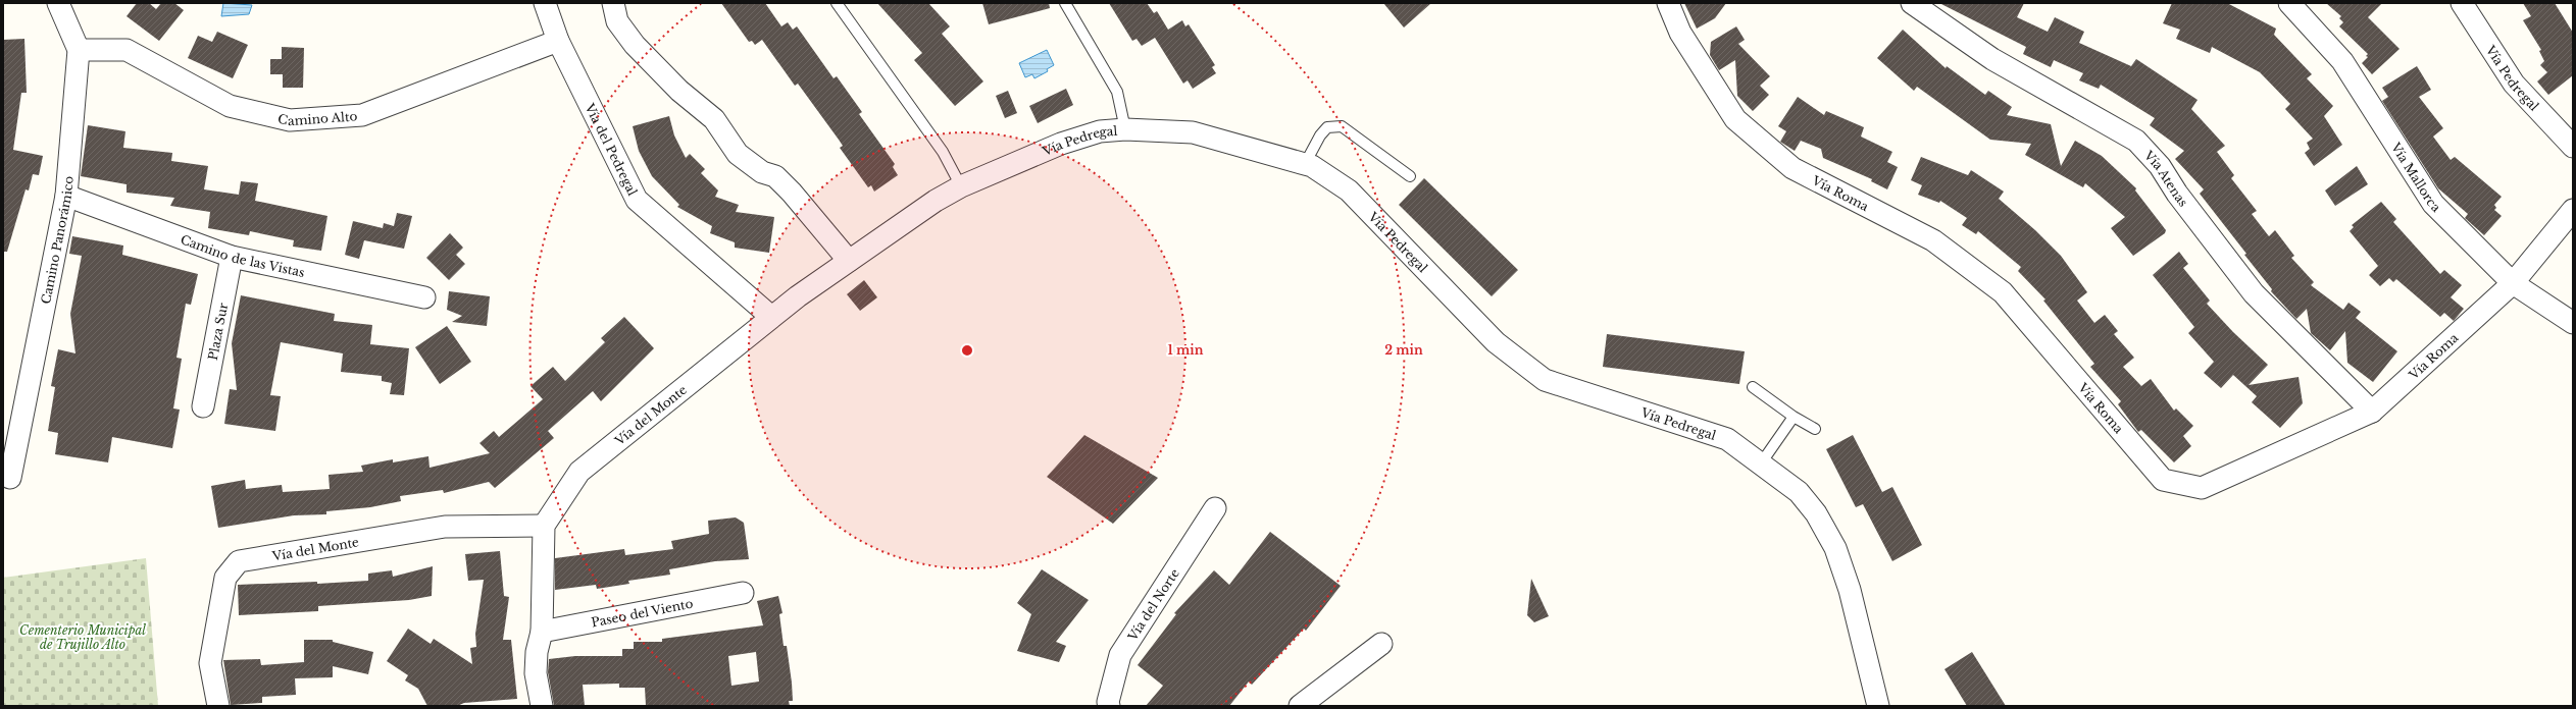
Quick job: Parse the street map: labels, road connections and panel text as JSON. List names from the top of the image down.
{
  "streets": {
    "street": [
      "Vía Pedregal",
      "Camino Alto",
      "Vía del Pedregal",
      "Vía Mallorca",
      "Vía Atenas",
      "Vía Roma",
      "Camino Panorámico",
      "Camino de las Vistas",
      "Plaza Sur",
      "Vía del Monte",
      "Vía del Norte",
      "Paseo del Viento"
    ]
  },
  "crossings": [
    ["Vía Pedregal", "Vía del Pedregal"],
    ["Vía Pedregal", "Vía del Monte"],
    ["Camino Alto", "Vía del Pedregal"],
    ["Camino Alto", "Camino Panorámico"],
    ["Vía del Pedregal", "Vía del Monte"],
    ["Vía Mallorca", "Vía Roma"],
    ["Vía Atenas", "Vía Roma"],
    ["Camino Panorámico", "Camino de las Vistas"],
    ["Camino de las Vistas", "Plaza Sur"]
  ],
  "parks": ["Cementerio Municipal de Trujillo Alto"],
  "rings": ["1 min", "2 min"]
}
